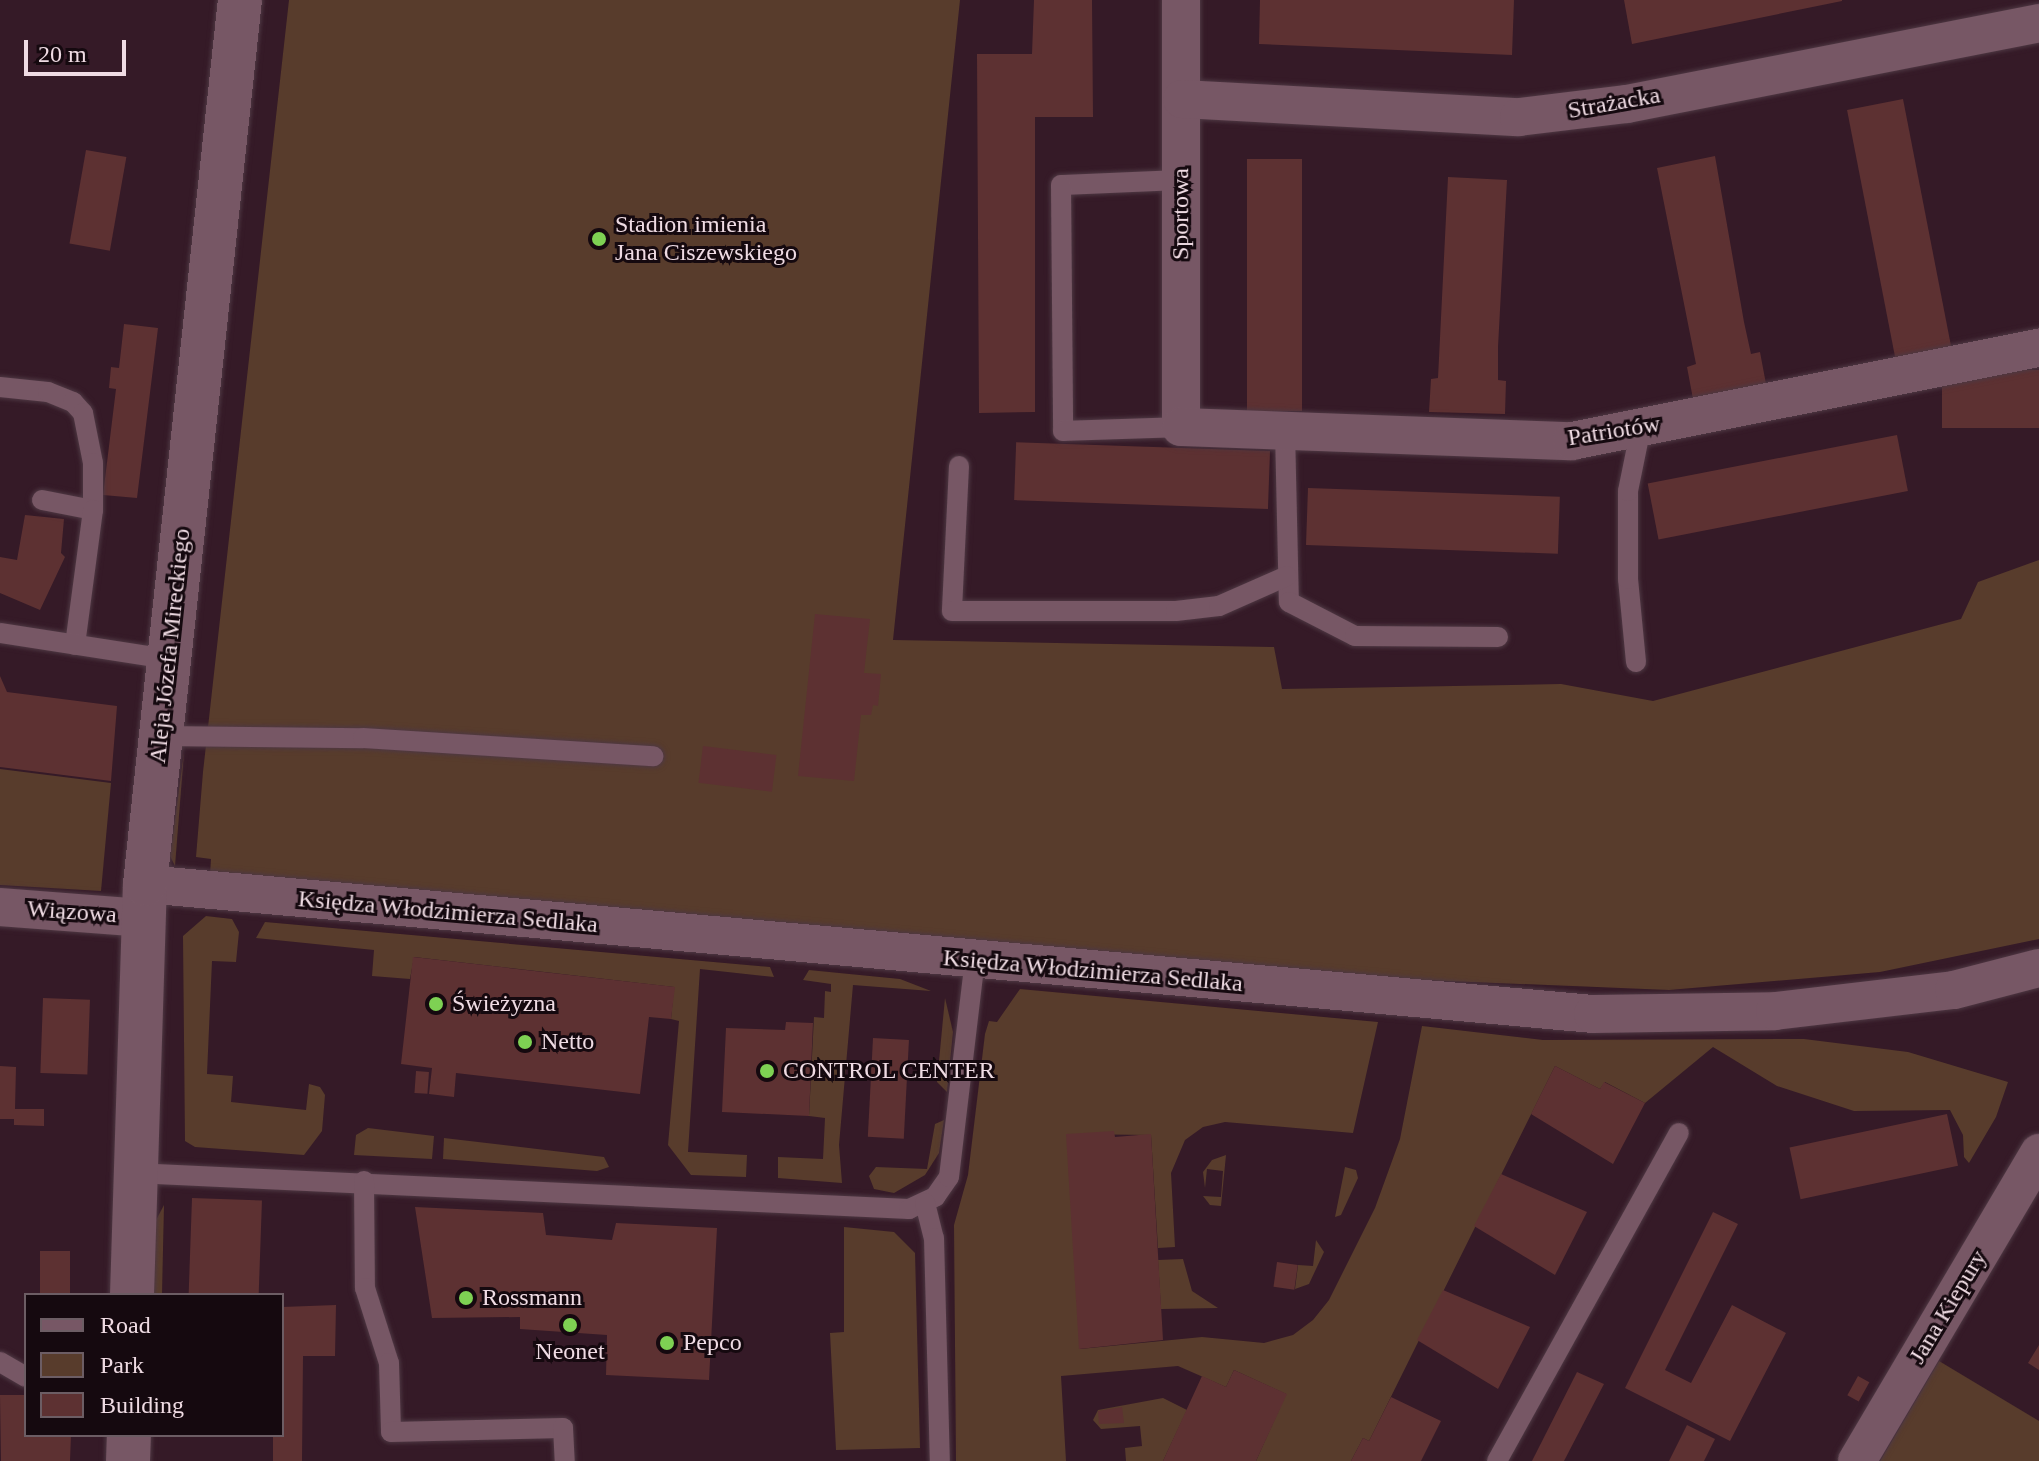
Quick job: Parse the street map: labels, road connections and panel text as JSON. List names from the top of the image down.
{
  "streets": {
    "street": [
      "Strażacka",
      "Sportowa",
      "Patriotów",
      "Aleja Józefa Mireckiego",
      "Wiązowa",
      "Księdza Włodzimierza Sedlaka",
      "Jana Kiepury"
    ]
  },
  "crossings": [
    ["Strażacka", "Sportowa"],
    ["Sportowa", "Patriotów"],
    ["Aleja Józefa Mireckiego", "Wiązowa"],
    ["Aleja Józefa Mireckiego", "Księdza Włodzimierza Sedlaka"],
    ["Wiązowa", "Księdza Włodzimierza Sedlaka"]
  ],
  "places": [
    "Stadion imienia Jana Ciszewskiego",
    "Świeżyzna",
    "Netto",
    "CONTROL CENTER",
    "Rossmann",
    "Neonet",
    "Pepco"
  ],
  "legend": ["Road", "Park", "Building"],
  "scale_bar": "20 m"
}
